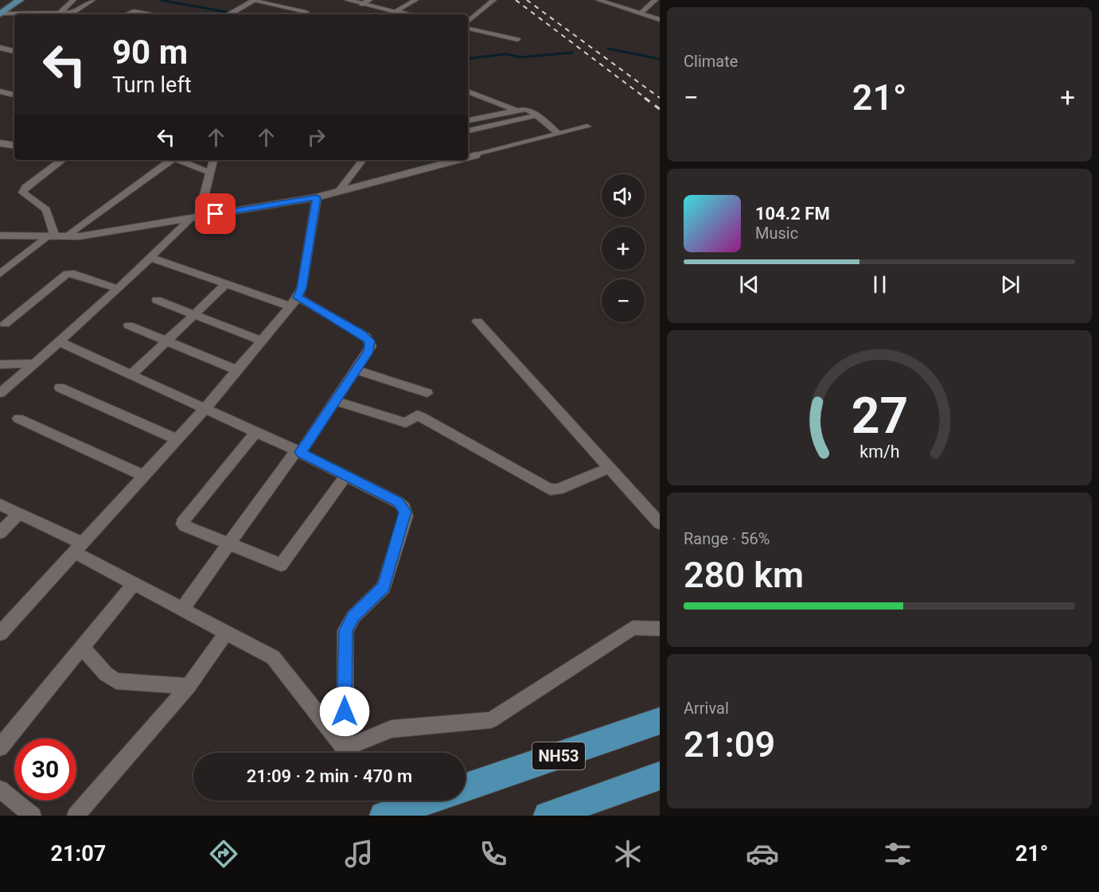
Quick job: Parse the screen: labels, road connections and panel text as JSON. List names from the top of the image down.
{
  "streets": {
    "highway": ["NH53"]
  },
  "page": {
    "tile": [
      "Climate",
      ["Range · 56%", "280 km"],
      ["Arrival", "21:09"]
    ],
    "turn": ["90 m", "Turn left"],
    "heat": ["−", "21°", "+"],
    "map_buttons": ["+", "−"],
    "song": ["104.2 FM", "Music"],
    "limit": "30",
    "trip": "21:09 · 2 min · 470 m",
    "tabs": ["21:07", "21°"],
    "gauge": ["27", "km/h"]
  }
}
